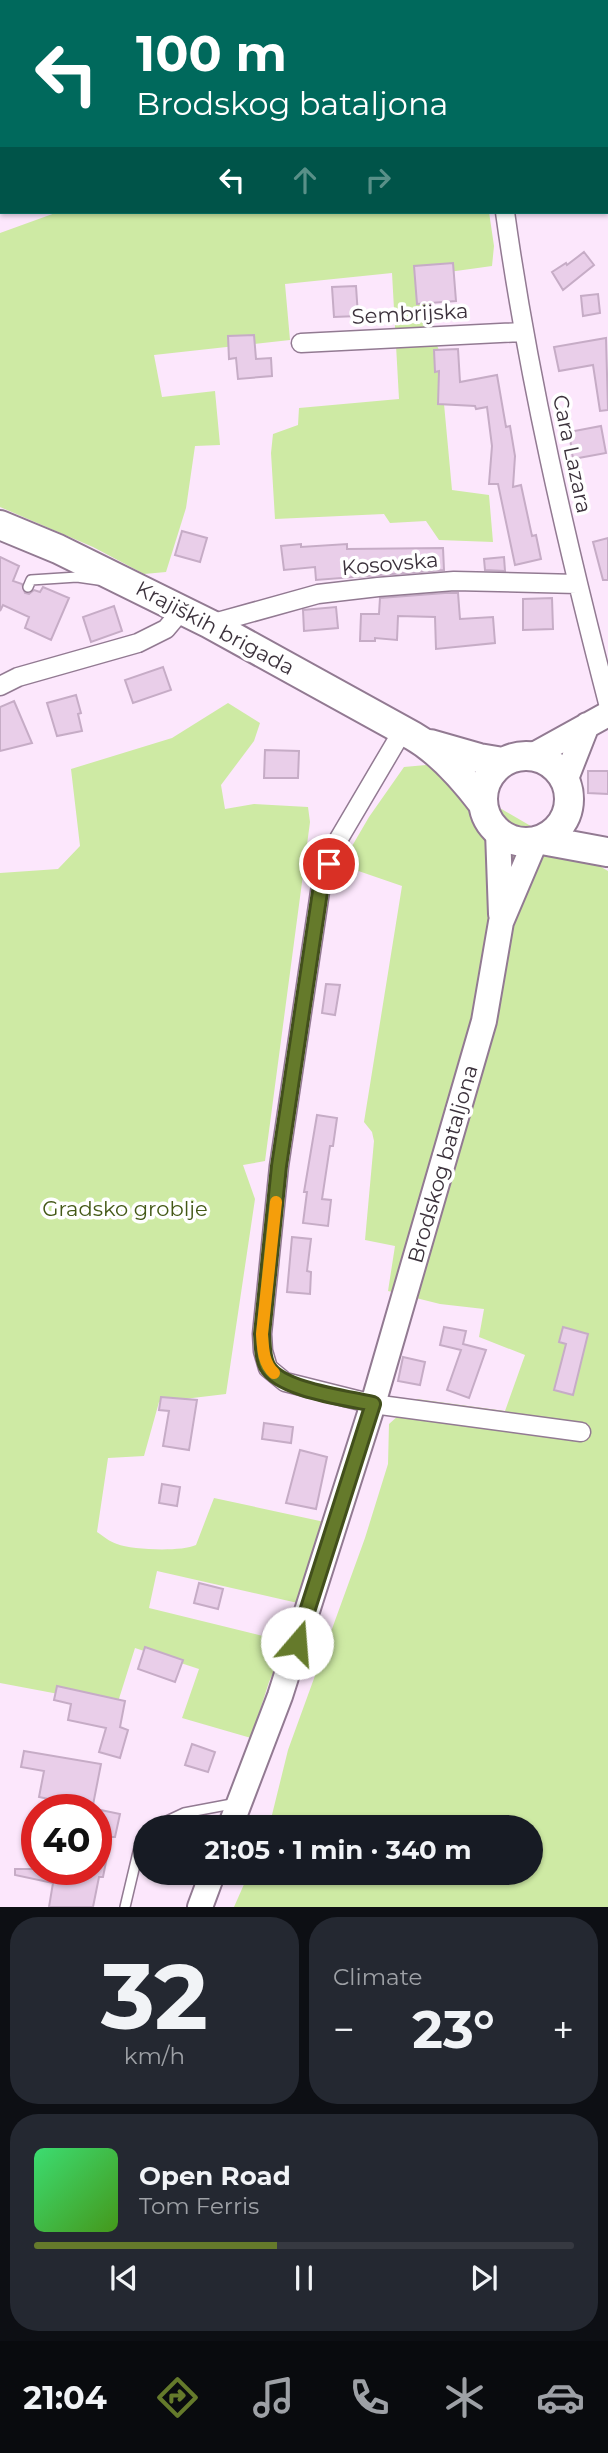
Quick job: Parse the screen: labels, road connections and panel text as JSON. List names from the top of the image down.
{
  "streets": {
    "main road": ["Krajiških brigada"],
    "street": [
      "Sembrijska",
      "Cara Lazara",
      "Kosovska",
      "Brodskog bataljona"
    ]
  },
  "crossings": [
    ["Sembrijska", "Cara Lazara"],
    ["Cara Lazara", "Kosovska"],
    ["Kosovska", "Krajiških brigada"],
    ["Krajiških brigada", "Brodskog bataljona"]
  ],
  "parks": ["Gradsko groblje"],
  "page": {
    "turn": ["100 m", "Brodskog bataljona"],
    "limit": "40",
    "trip": "21:05 · 1 min · 340 m",
    "tile": [
      ["32", "km/h"],
      "Climate"
    ],
    "heat": ["−", "23°", "+"],
    "song": ["Open Road", "Tom Ferris"],
    "tabs": "21:04"
  }
}
